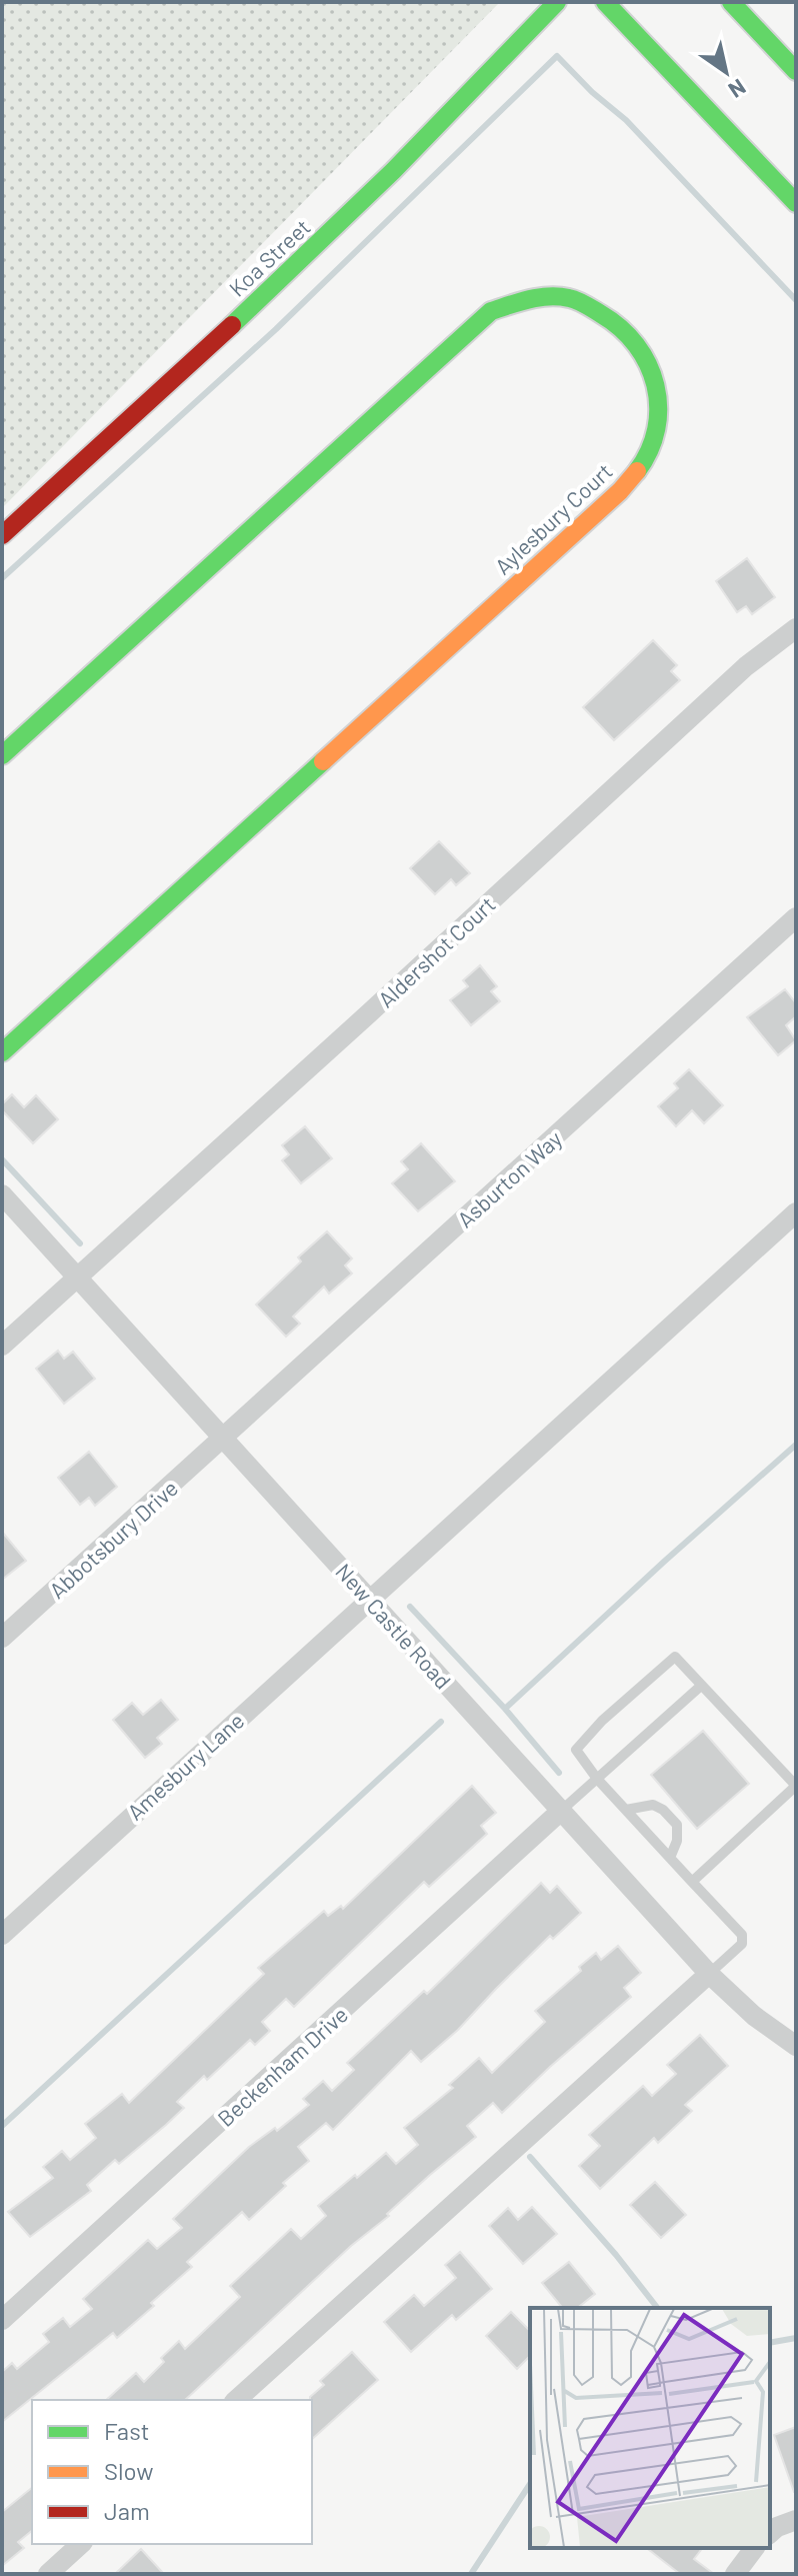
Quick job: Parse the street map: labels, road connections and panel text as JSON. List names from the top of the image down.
{
  "streets": {
    "main road": ["Koa Street", "Aylesbury Court"],
    "street": [
      "Aldershot Court",
      "Asburton Way",
      "Abbotsbury Drive",
      "New Castle Road",
      "Amesbury Lane",
      "Beckenham Drive"
    ]
  },
  "crossings": [
    ["Aldershot Court", "New Castle Road"],
    ["Asburton Way", "Abbotsbury Drive"],
    ["Asburton Way", "New Castle Road"],
    ["Abbotsbury Drive", "New Castle Road"],
    ["New Castle Road", "Amesbury Lane"],
    ["New Castle Road", "Beckenham Drive"]
  ],
  "legend": ["Fast", "Slow", "Jam"],
  "north": "bottom right"
}
